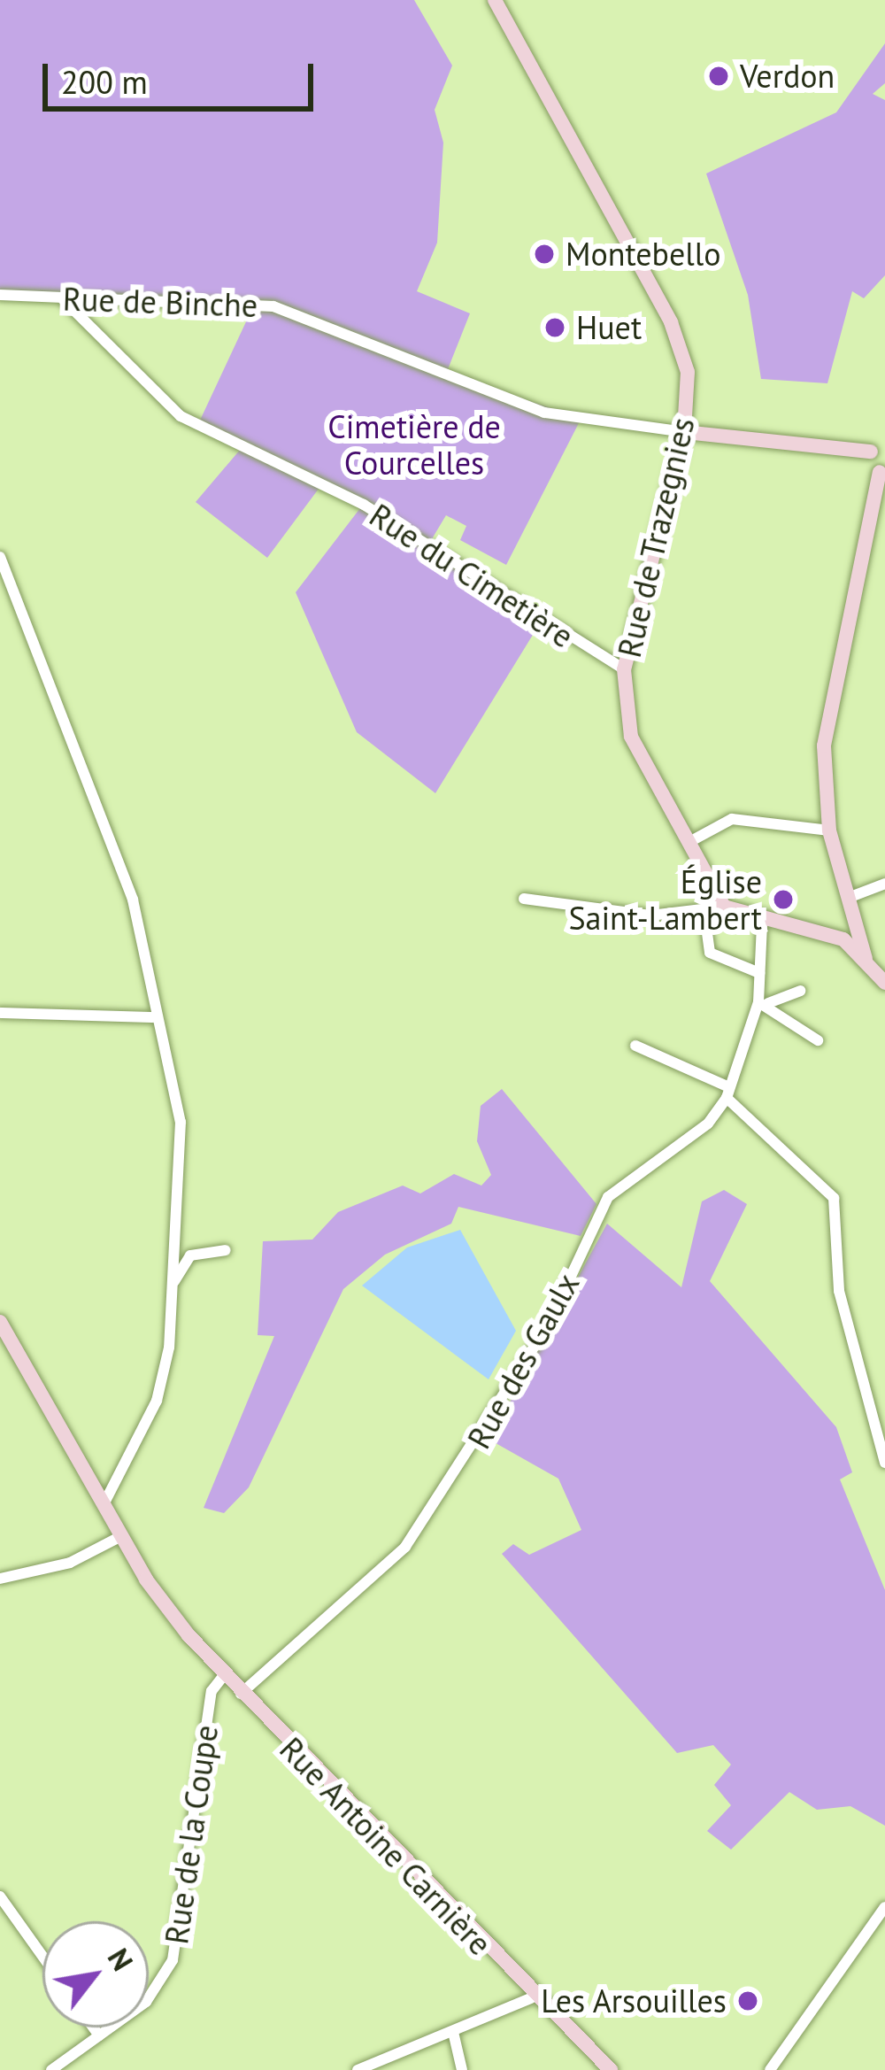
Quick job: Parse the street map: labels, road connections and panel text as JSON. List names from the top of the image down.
{
  "streets": {
    "main road": ["Rue de Binche", "Rue de Trazegnies", "Rue Antoine Carnière"],
    "street": ["Rue du Cimetière", "Rue des Gaulx", "Rue de la Coupe"]
  },
  "crossings": [
    ["Rue de Binche", "Rue de Trazegnies"],
    ["Rue de Binche", "Rue du Cimetière"],
    ["Rue de Trazegnies", "Rue du Cimetière"],
    ["Rue des Gaulx", "Rue Antoine Carnière"],
    ["Rue de la Coupe", "Rue Antoine Carnière"]
  ],
  "parks": ["Cimetière de Courcelles"],
  "places": [
    "Verdon",
    "Montebello",
    "Huet",
    "Église Saint-Lambert",
    "Les Arsouilles"
  ],
  "scale_bar": "200 m",
  "north": "top right"
}
